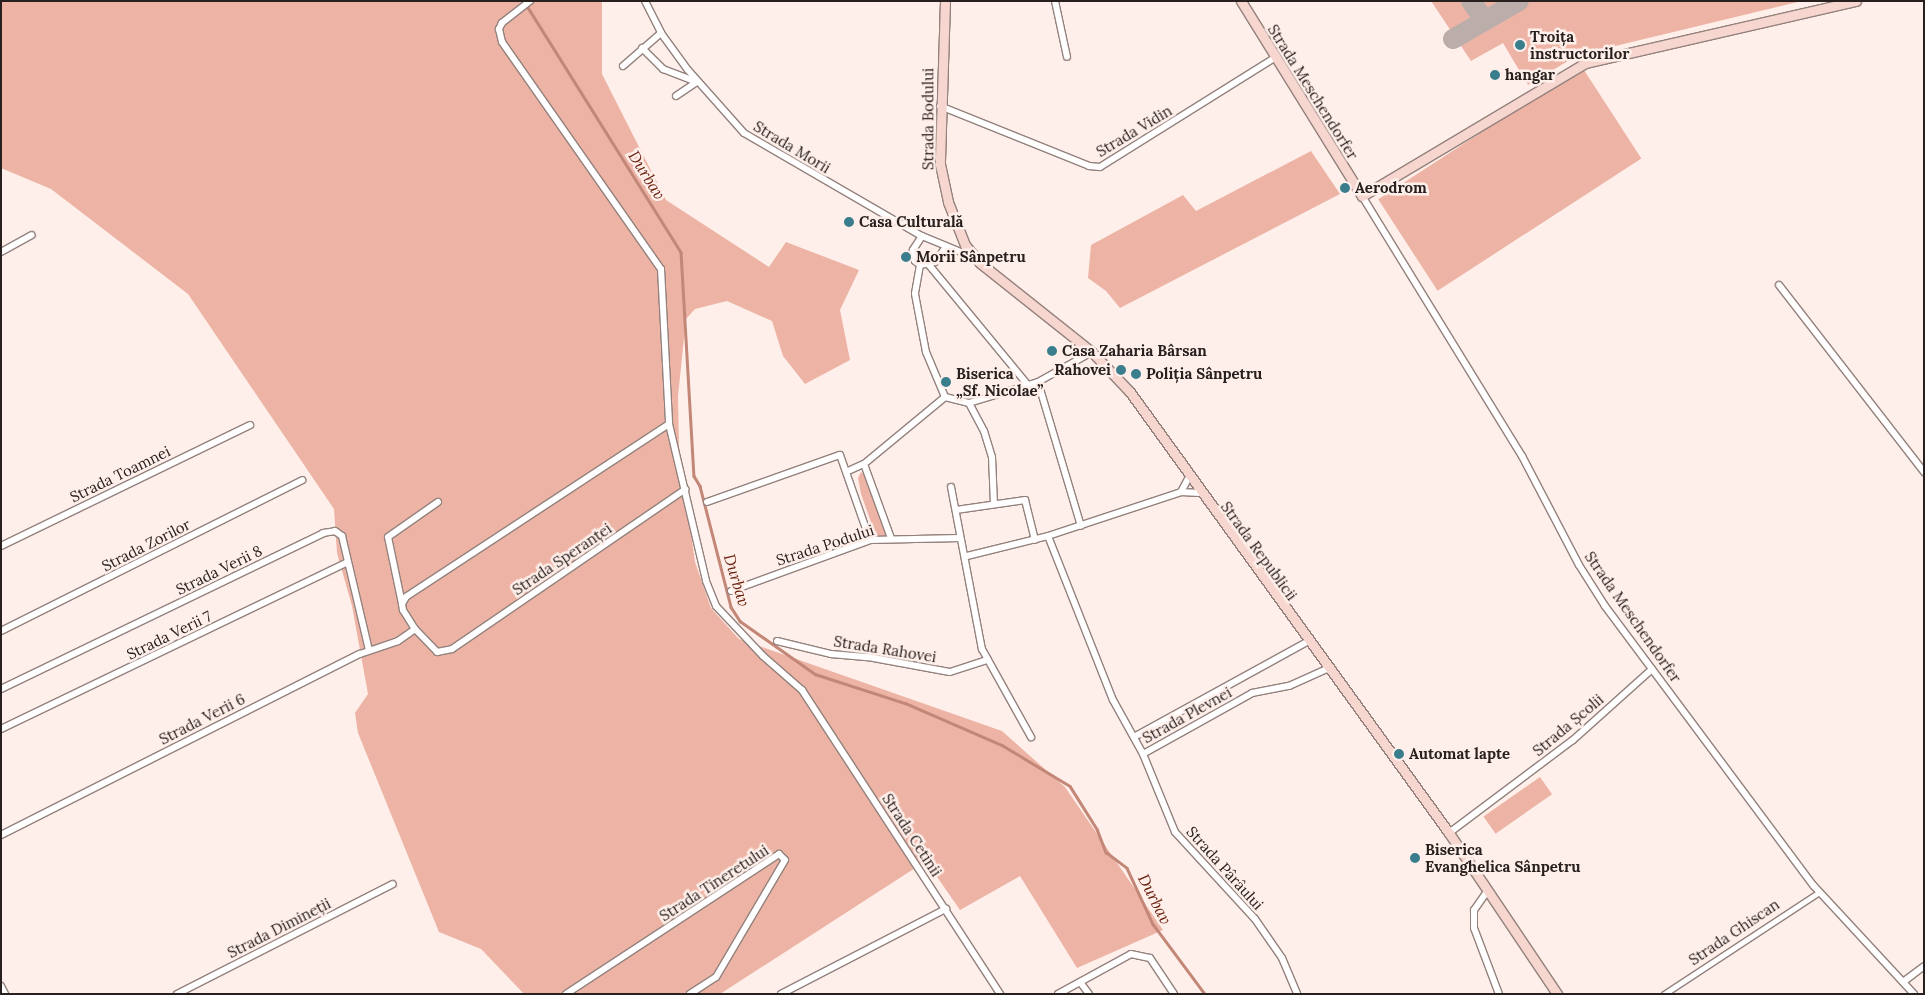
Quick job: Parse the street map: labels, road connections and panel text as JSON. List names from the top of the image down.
{
  "streets": {
    "main road": ["Strada Meschendorfer", "Strada Bodului", "Strada Republicii"],
    "street": [
      "Strada Vidin",
      "Strada Morii",
      "Strada Toamnei",
      "Strada Zorilor",
      "Strada Podului",
      "Strada Speranței",
      "Strada Verii 8",
      "Strada Verii 7",
      "Strada Rahovei",
      "Strada Plevnei",
      "Strada Verii 6",
      "Strada Școlii",
      "Strada Cetinii",
      "Strada Pârâului",
      "Strada Tineretului",
      "Strada Dimineții",
      "Strada Ghiscan"
    ]
  },
  "crossings": [
    ["Strada Meschendorfer", "Strada Vidin"],
    ["Strada Meschendorfer", "Strada Școlii"],
    ["Strada Meschendorfer", "Strada Ghiscan"],
    ["Strada Bodului", "Strada Vidin"],
    ["Strada Bodului", "Strada Morii"],
    ["Strada Bodului", "Strada Republicii"],
    ["Strada Morii", "Strada Republicii"],
    ["Strada Republicii", "Strada Plevnei"],
    ["Strada Republicii", "Strada Școlii"],
    ["Strada Speranței", "Strada Verii 6"],
    ["Strada Speranței", "Strada Cetinii"],
    ["Strada Verii 8", "Strada Verii 7"],
    ["Strada Verii 8", "Strada Verii 6"],
    ["Strada Plevnei", "Strada Pârâului"]
  ],
  "water": ["Durbav"],
  "places": [
    "Troița instructorilor",
    "hangar",
    "Aerodrom",
    "Casa Culturală",
    "Morii Sânpetru",
    "Casa Zaharia Bârsan",
    "Rahovei",
    "Poliția Sânpetru",
    "Biserica „Sf. Nicolae”",
    "Automat lapte",
    "Biserica Evanghelica Sânpetru"
  ]
}
